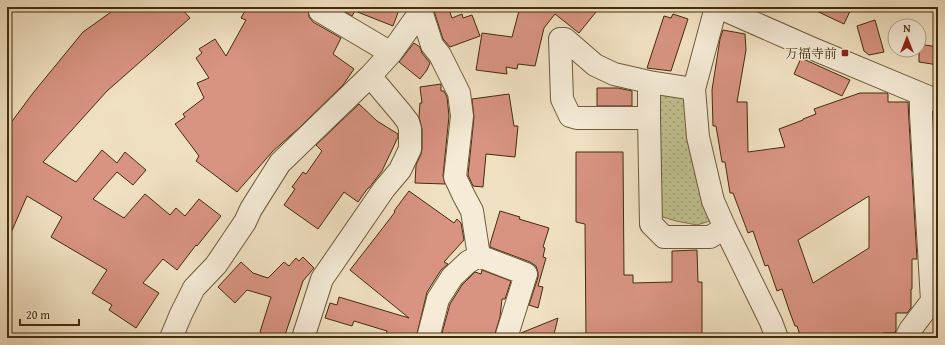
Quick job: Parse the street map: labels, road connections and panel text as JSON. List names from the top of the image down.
{
  "places": {
    "transit": ["万福寺前"]
  },
  "scale_bar": "20 m",
  "north": "top"
}
